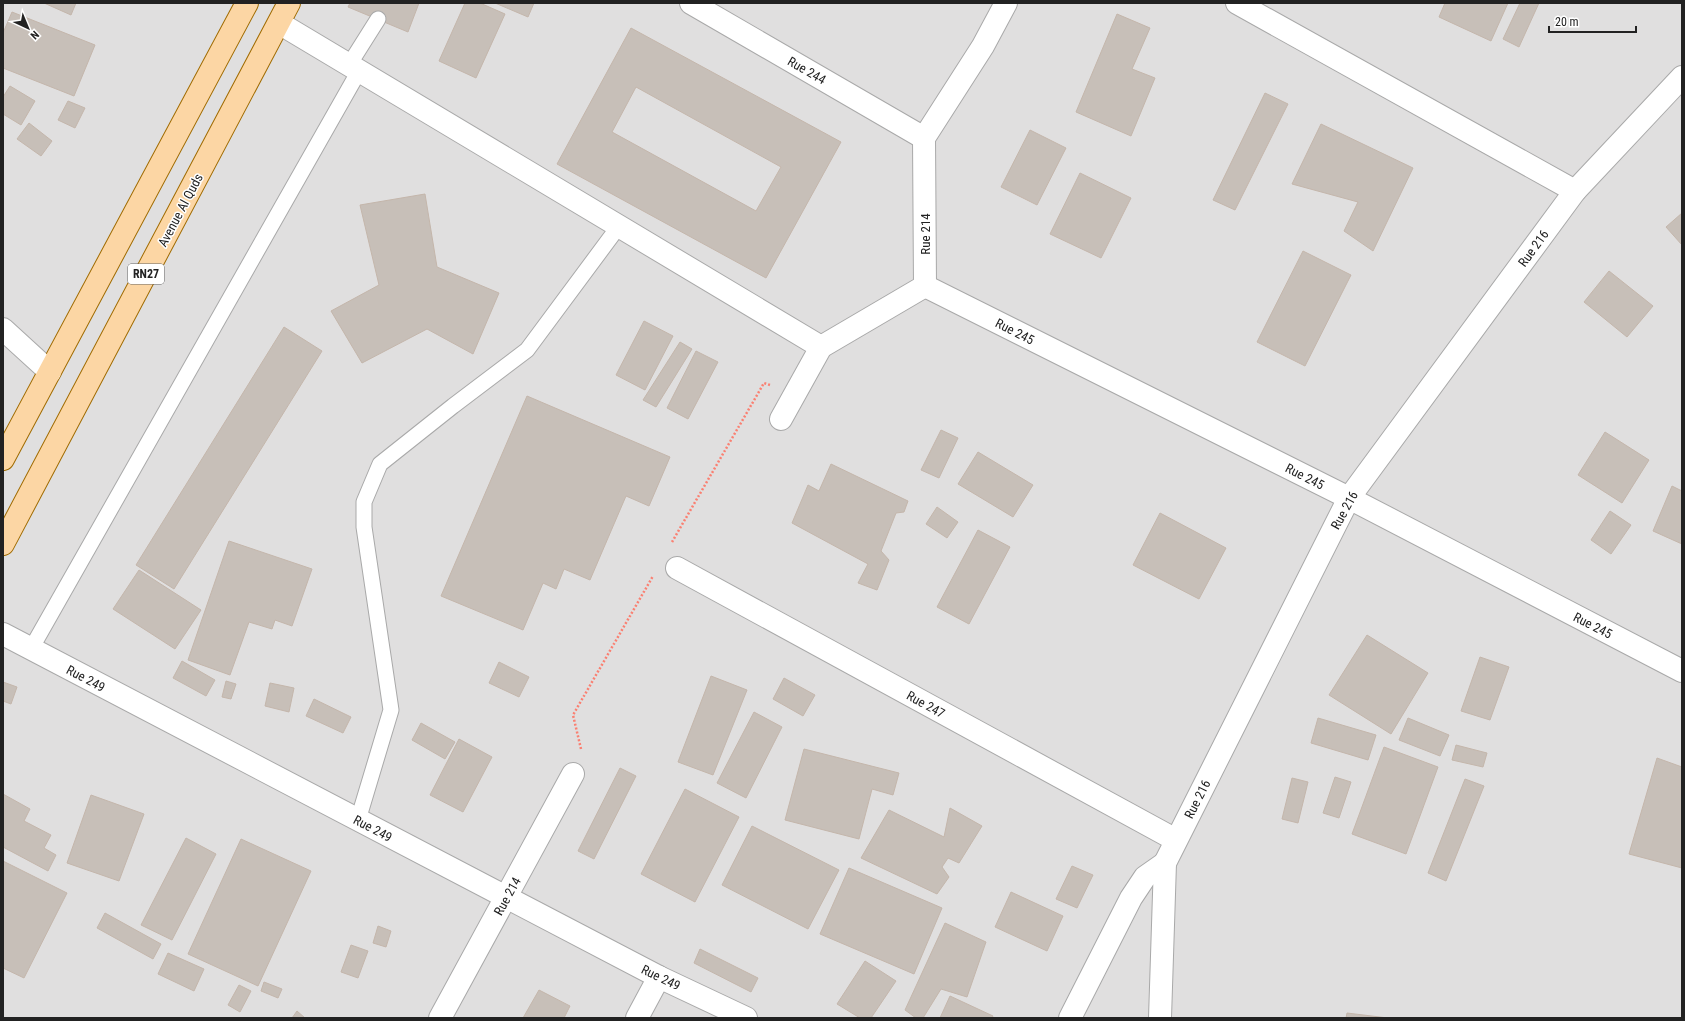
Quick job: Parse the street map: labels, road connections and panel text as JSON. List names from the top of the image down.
{
  "streets": {
    "main road": ["Avenue Al Quds", "RN27"],
    "street": [
      "Rue 244",
      "Rue 214",
      "Rue 216",
      "Rue 245",
      "Rue 249",
      "Rue 247"
    ]
  },
  "crossings": [
    ["Rue 244", "Rue 214"],
    ["Rue 214", "Rue 245"],
    ["Rue 214", "Rue 249"],
    ["Rue 216", "Rue 245"],
    ["Rue 216", "Rue 247"]
  ],
  "scale_bar": "20 m",
  "north": "bottom right"
}
